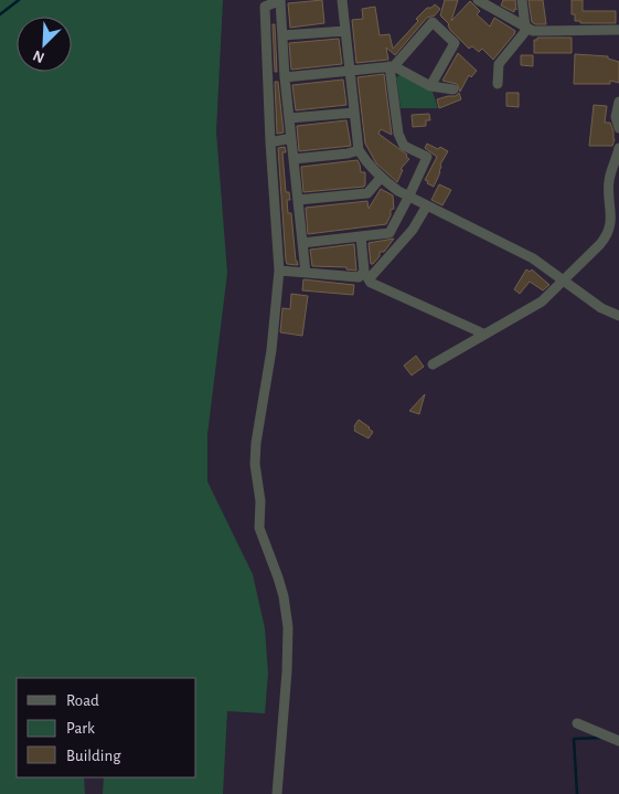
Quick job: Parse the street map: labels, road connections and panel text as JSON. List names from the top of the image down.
{
  "legend": ["Road", "Park", "Building"],
  "north": "bottom left"
}
